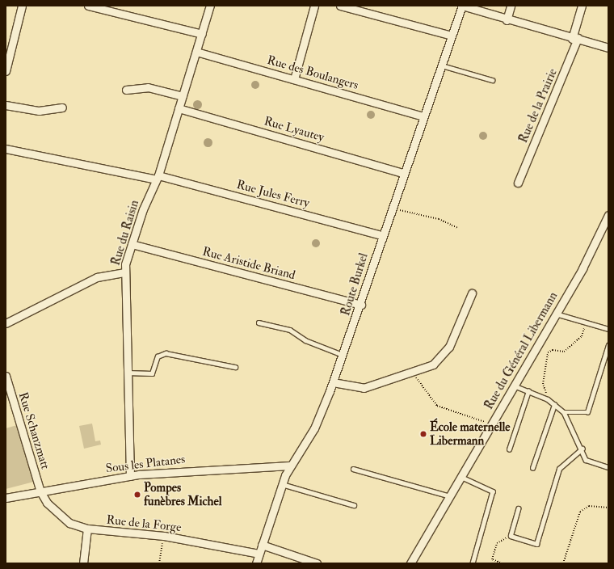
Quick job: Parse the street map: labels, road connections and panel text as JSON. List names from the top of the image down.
{
  "streets": {
    "street": [
      "Rue des Boulangers",
      "Rue de la Prairie",
      "Rue Lyautey",
      "Rue Jules Ferry",
      "Rue du Raisin",
      "Rue Aristide Briand",
      "Route Burkel",
      "Rue du Général Libermann",
      "Rue Schanzmatt",
      "Sous les Platanes",
      "Rue de la Forge"
    ]
  },
  "crossings": [
    ["Rue des Boulangers", "Rue du Raisin"],
    ["Rue des Boulangers", "Route Burkel"],
    ["Rue Lyautey", "Rue du Raisin"],
    ["Rue Lyautey", "Route Burkel"],
    ["Rue Jules Ferry", "Rue du Raisin"],
    ["Rue Jules Ferry", "Route Burkel"],
    ["Rue du Raisin", "Rue Aristide Briand"],
    ["Rue du Raisin", "Sous les Platanes"],
    ["Rue Aristide Briand", "Route Burkel"],
    ["Route Burkel", "Sous les Platanes"],
    ["Route Burkel", "Rue de la Forge"],
    ["Rue Schanzmatt", "Sous les Platanes"],
    ["Rue Schanzmatt", "Rue de la Forge"],
    ["Sous les Platanes", "Rue de la Forge"]
  ],
  "places": ["École maternelle Libermann", "Pompes funèbres Michel"]
}
